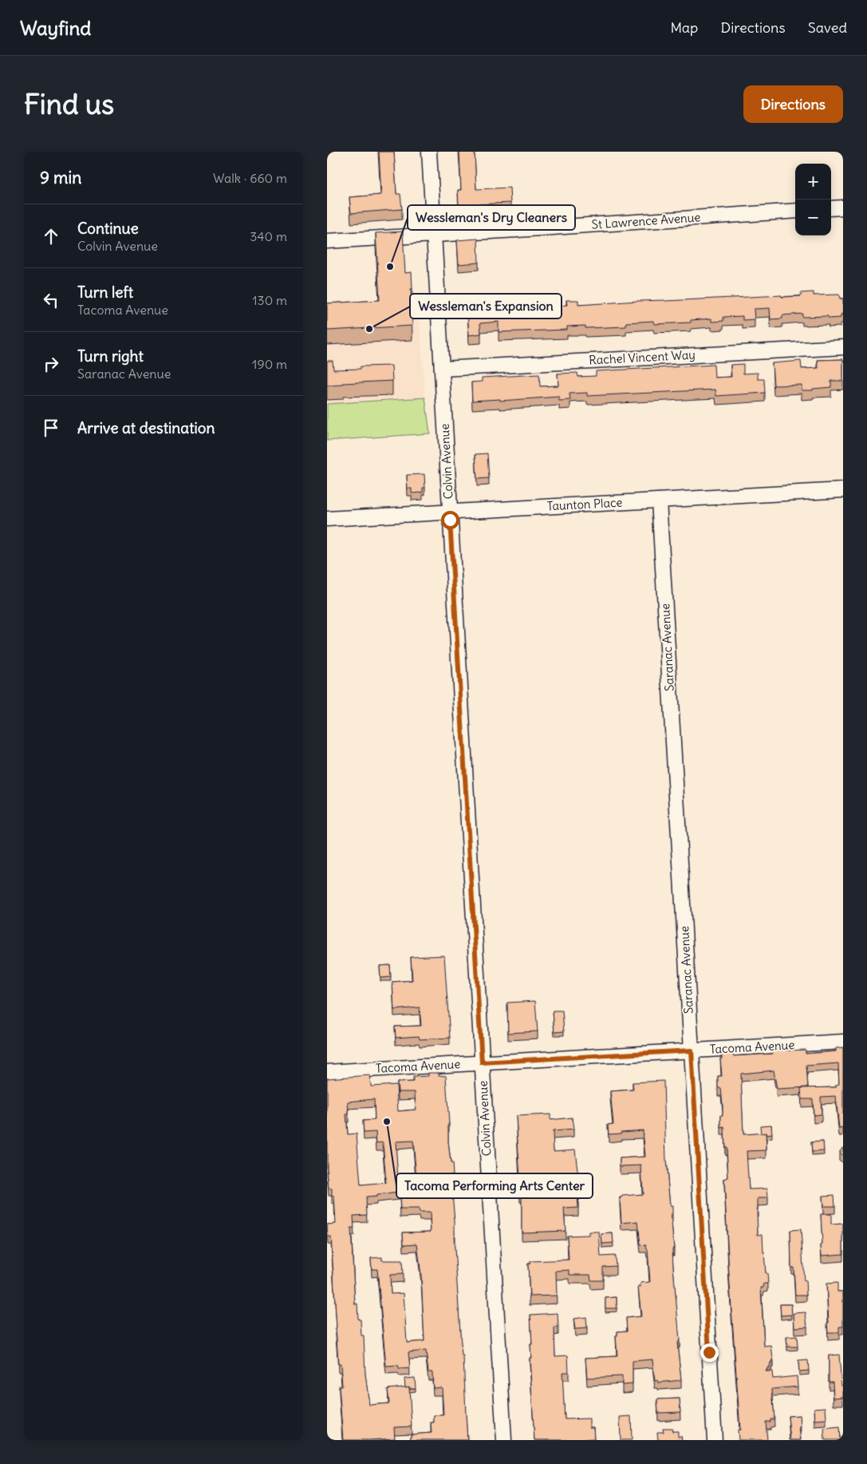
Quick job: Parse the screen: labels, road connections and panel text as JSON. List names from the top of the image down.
{
  "streets": {
    "street": [
      "St Lawrence Avenue",
      "Rachel Vincent Way",
      "Colvin Avenue",
      "Taunton Place",
      "Saranac Avenue",
      "Tacoma Avenue"
    ]
  },
  "crossings": [
    ["St Lawrence Avenue", "Colvin Avenue"],
    ["Rachel Vincent Way", "Colvin Avenue"],
    ["Colvin Avenue", "Taunton Place"],
    ["Colvin Avenue", "Tacoma Avenue"],
    ["Taunton Place", "Saranac Avenue"],
    ["Saranac Avenue", "Tacoma Avenue"]
  ],
  "places": ["Wessleman's Dry Cleaners", "Wessleman's Expansion", "Tacoma Performing Arts Center"],
  "page": {
    "header": "Wayfind",
    "nav": ["Map", "Directions", "Saved"],
    "buttons": "Directions",
    "title": "Find us",
    "heading": ["9 min", "Walk · 660 m"],
    "map_buttons": ["+", "−"],
    "list": [
      ["Continue", "Colvin Avenue", "340 m"],
      ["Turn left", "Tacoma Avenue", "130 m"],
      ["Turn right", "Saranac Avenue", "190 m"],
      "Arrive at destination"
    ]
  }
}
